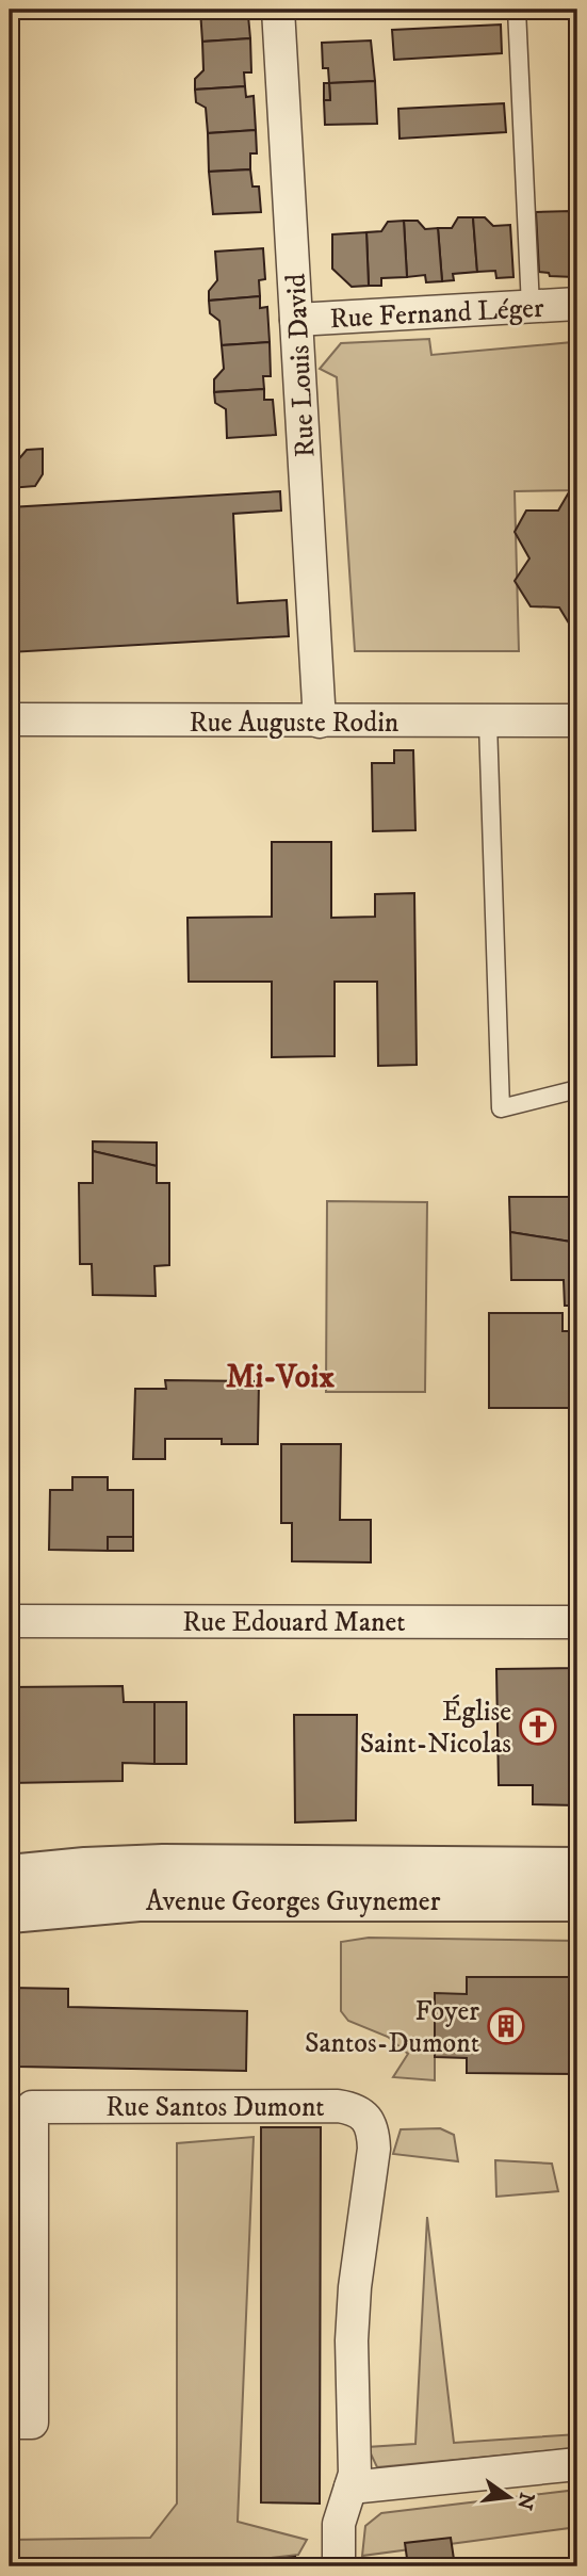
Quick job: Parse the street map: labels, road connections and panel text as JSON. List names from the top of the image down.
{
  "streets": {
    "street": [
      "Rue Fernand Léger",
      "Rue Louis David",
      "Rue Auguste Rodin",
      "Rue Edouard Manet",
      "Avenue Georges Guynemer",
      "Rue Santos Dumont"
    ]
  },
  "crossings": [
    ["Rue Fernand Léger", "Rue Louis David"],
    ["Rue Louis David", "Rue Auguste Rodin"]
  ],
  "districts": ["Mi-Voix"],
  "places": {
    "church": ["Église Saint-Nicolas"],
    "building": ["Foyer Santos-Dumont"]
  },
  "north": "right"
}
